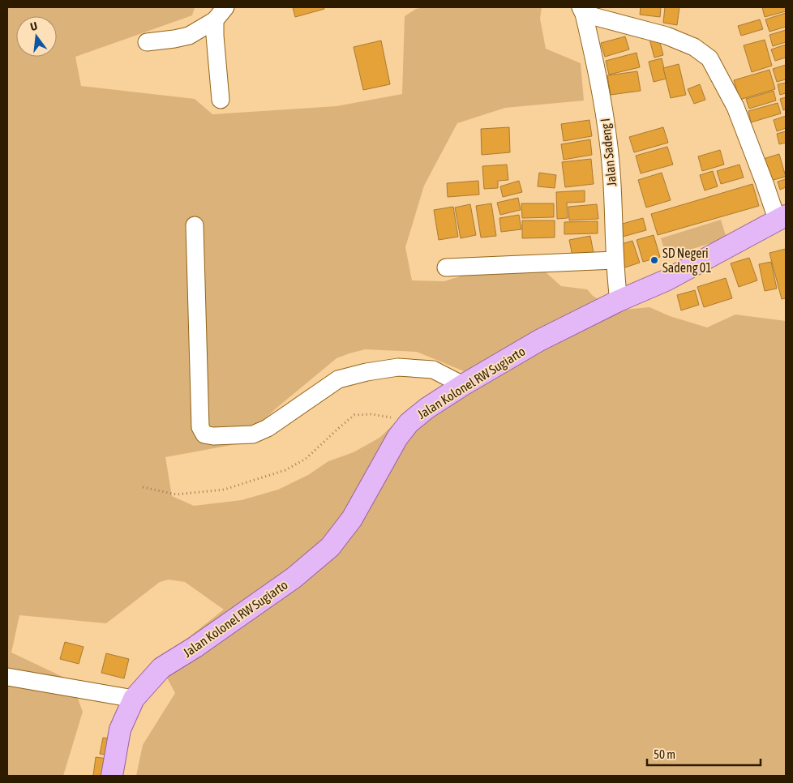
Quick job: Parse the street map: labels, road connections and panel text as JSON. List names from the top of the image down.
{
  "streets": {
    "main road": ["Jalan Kolonel RW Sugiarto"],
    "street": ["Jalan Sadeng I"]
  },
  "crossings": [
    ["Jalan Sadeng I", "Jalan Kolonel RW Sugiarto"]
  ],
  "places": ["SD Negeri Sadeng 01"],
  "scale_bar": "50 m",
  "north": "top"
}
